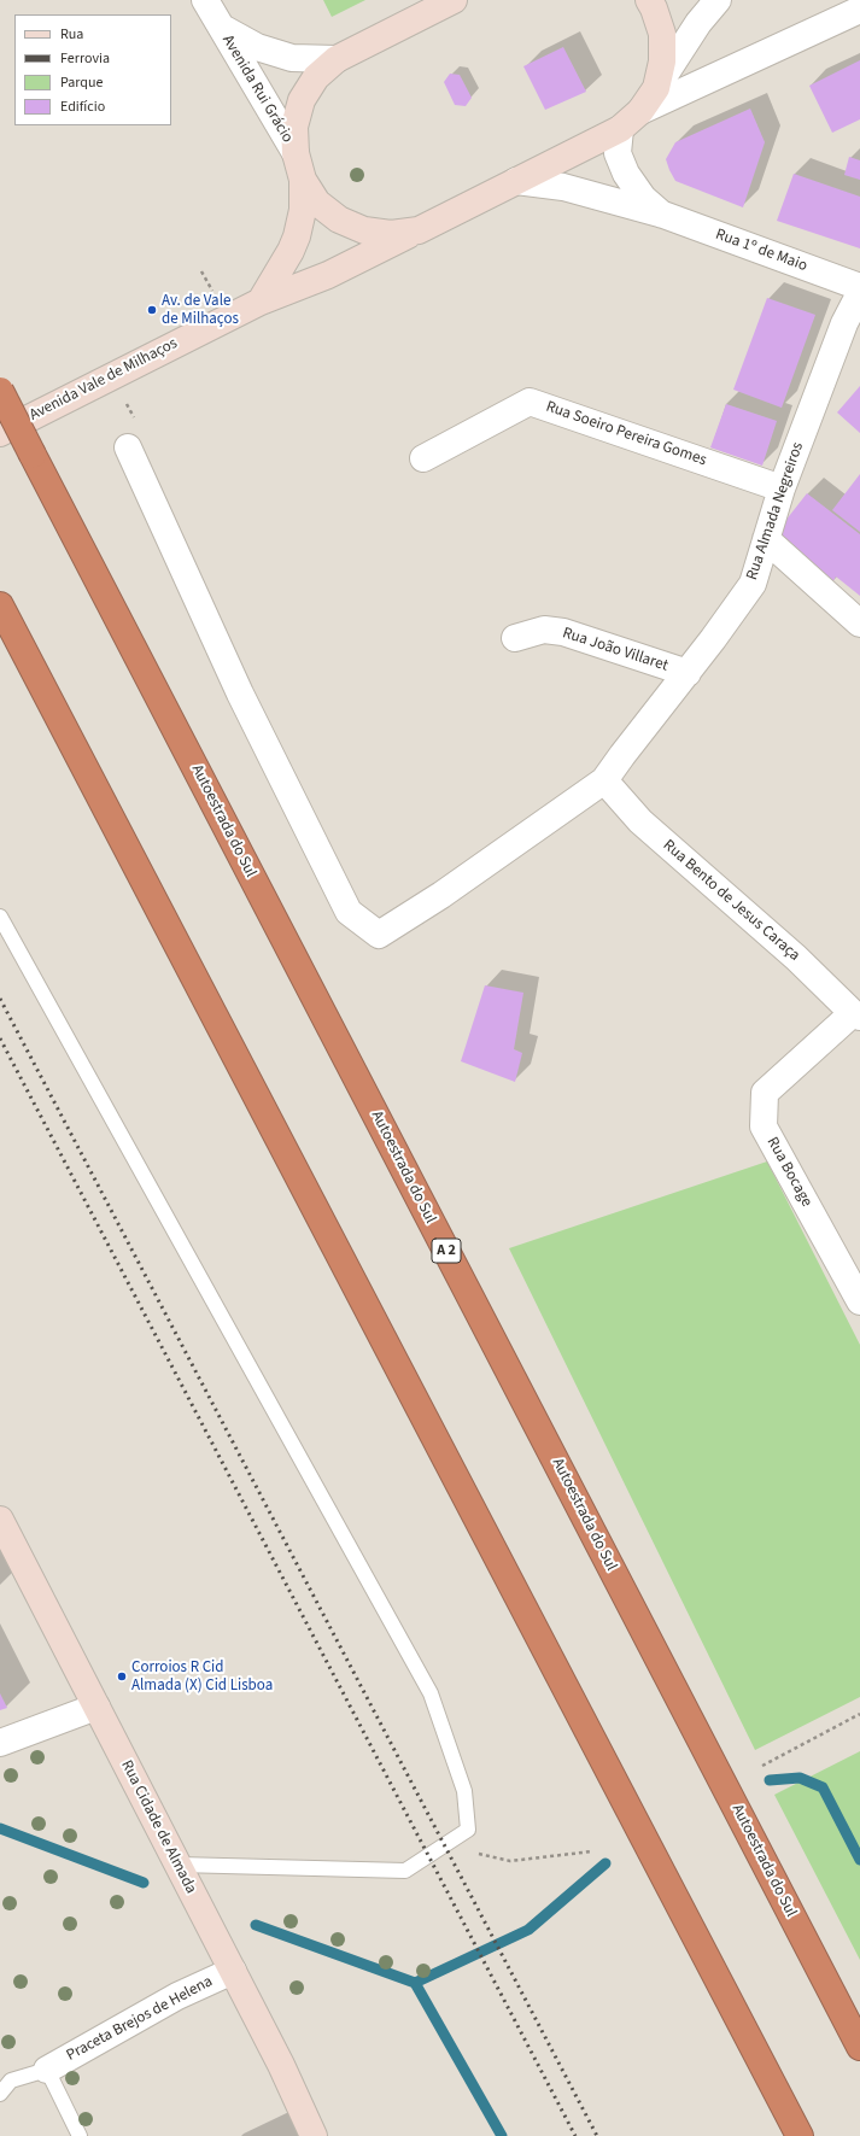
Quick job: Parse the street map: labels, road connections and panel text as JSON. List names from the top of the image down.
{
  "streets": {
    "highway": ["Autoestrada do Sul", "A 2"],
    "main road": ["Avenida Vale de Milhaços", "Rua Cidade de Almada"],
    "street": [
      "Avenida Rui Grácio",
      "Rua 1º de Maio",
      "Rua Soeiro Pereira Gomes",
      "Rua Almada Negreiros",
      "Rua João Villaret",
      "Rua Bento de Jesus Caraça",
      "Rua Bocage",
      "Praceta Brejos de Helena"
    ]
  },
  "crossings": [
    ["Rua Soeiro Pereira Gomes", "Rua Almada Negreiros"],
    ["Rua Almada Negreiros", "Rua João Villaret"],
    ["Rua Almada Negreiros", "Rua Bento de Jesus Caraça"],
    ["Rua Bento de Jesus Caraça", "Rua Bocage"],
    ["Rua Cidade de Almada", "Praceta Brejos de Helena"]
  ],
  "places": ["Av. de Vale de Milhaços", "Corroios R Cid Almada (X) Cid Lisboa"],
  "legend": [
    "Rua",
    "Ferrovia",
    "Parque",
    "Edifício"
  ]
}
